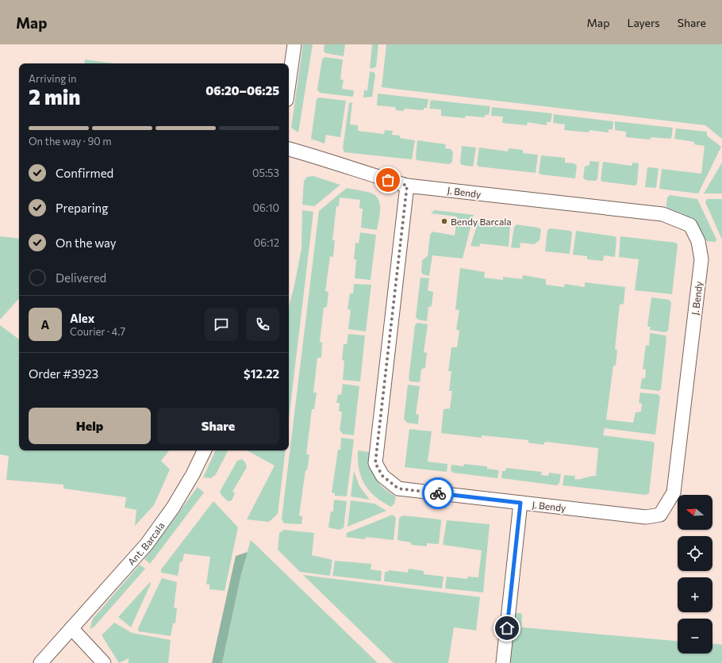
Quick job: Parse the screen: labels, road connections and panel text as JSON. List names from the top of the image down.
{
  "streets": {
    "street": ["J. Bendy", "Ant. Barcala"]
  },
  "places": ["Bendy Barcala"],
  "north": "left",
  "page": {
    "header": "Map",
    "nav": ["Map", "Layers", "Share"],
    "heading": ["2 min", "Arriving in", "06:20–06:25"],
    "panel": [
      "Alex",
      "Courier · 4.7",
      "Order #3923",
      "$12.22"
    ],
    "bar": "On the way · 90 m",
    "list": [
      ["Confirmed", "05:53"],
      ["Preparing", "06:10"],
      ["On the way", "06:12"],
      "Delivered"
    ],
    "round": "A",
    "buttons": ["Help", "Share"],
    "map_buttons": ["+", "−"]
  }
}
